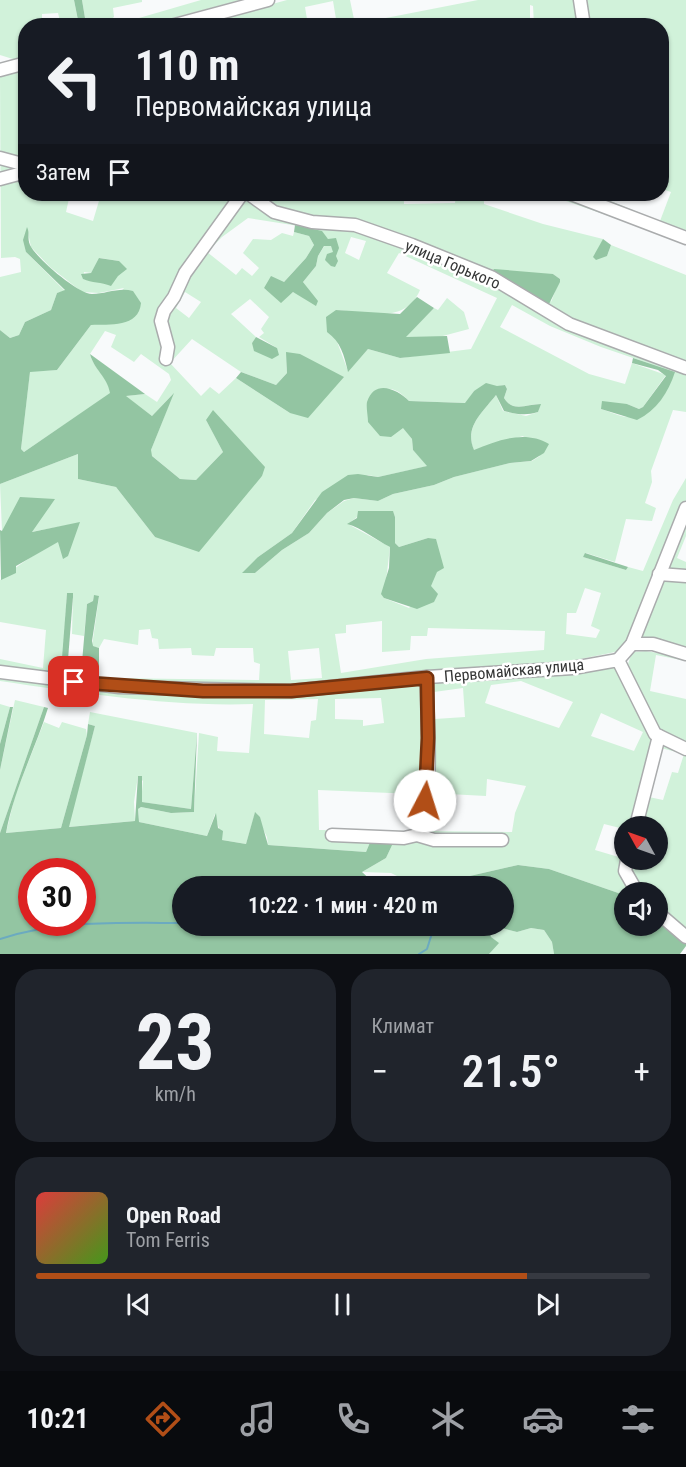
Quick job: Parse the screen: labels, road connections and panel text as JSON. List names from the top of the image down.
{
  "streets": {
    "street": ["улица Горького", "Первомайская улица"]
  },
  "north": "top left",
  "page": {
    "turn": ["110 m", "Первомайская улица"],
    "then": "Затем",
    "limit": "30",
    "trip": "10:22 · 1 мин · 420 m",
    "tile": [
      ["23", "km/h"],
      "Климат"
    ],
    "heat": ["−", "21.5°", "+"],
    "song": ["Open Road", "Tom Ferris"],
    "tabs": "10:21"
  }
}
